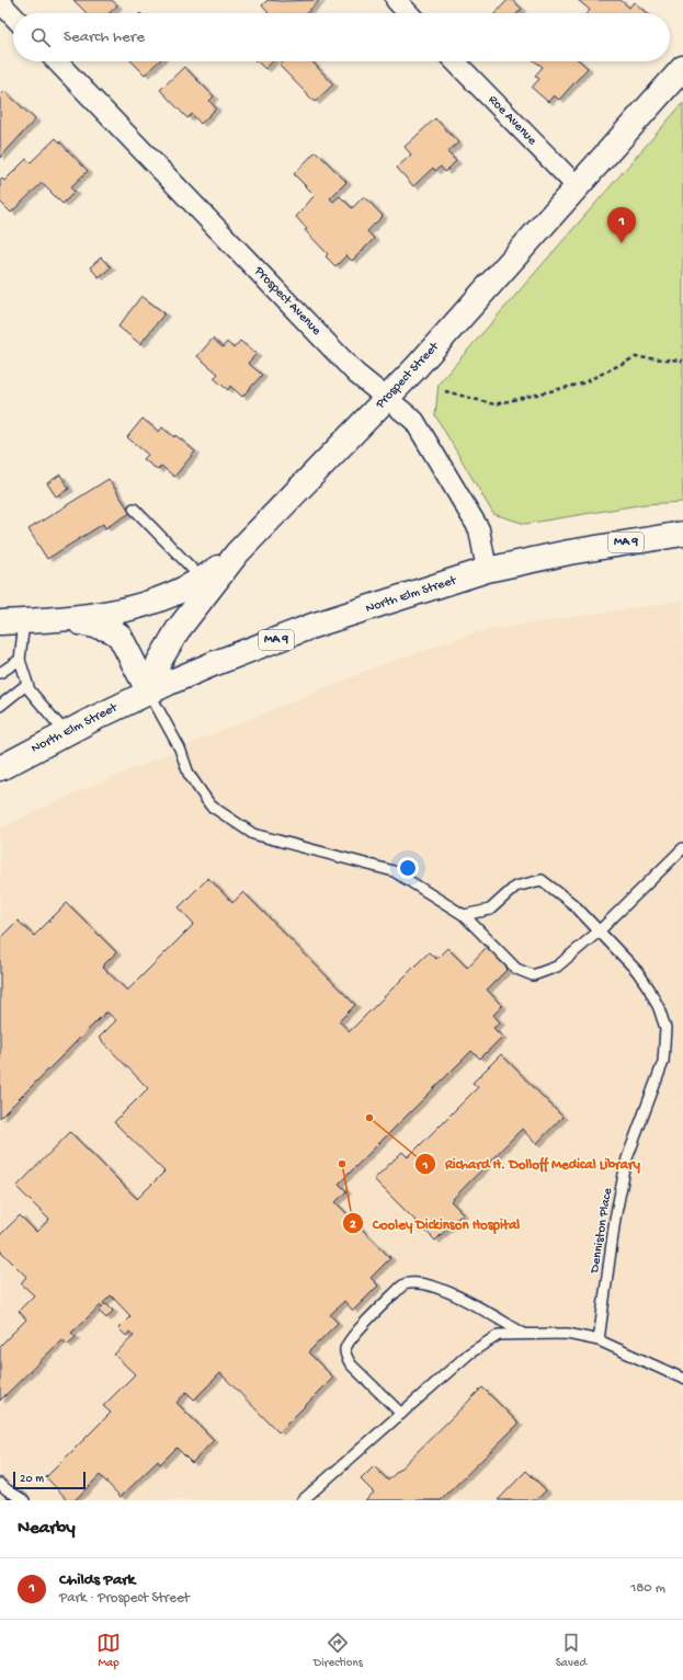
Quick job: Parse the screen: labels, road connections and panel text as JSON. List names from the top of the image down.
{
  "streets": {
    "main road": ["Prospect Street", "MA 9", "North Elm Street"],
    "street": ["Roe Avenue", "Prospect Avenue"],
    "lane": ["Denniston Place"]
  },
  "crossings": [
    ["Roe Avenue", "Prospect Street"],
    ["Prospect Avenue", "Prospect Street"],
    ["Prospect Avenue", "North Elm Street"],
    ["Prospect Street", "North Elm Street"]
  ],
  "places": ["Richard H. Dolloff Medical Library", "Cooley Dickinson Hospital"],
  "scale_bar": "20 m",
  "page": {
    "search": "Search here",
    "pins": "1",
    "scale": "20 m",
    "heading": "Nearby",
    "list": [
      {
        "mark": "1",
        "name": "Childs Park",
        "note": "Park · Prospect Street",
        "value": "180 m"
      }
    ],
    "nav": ["Map", "Directions", "Saved"]
  }
}
